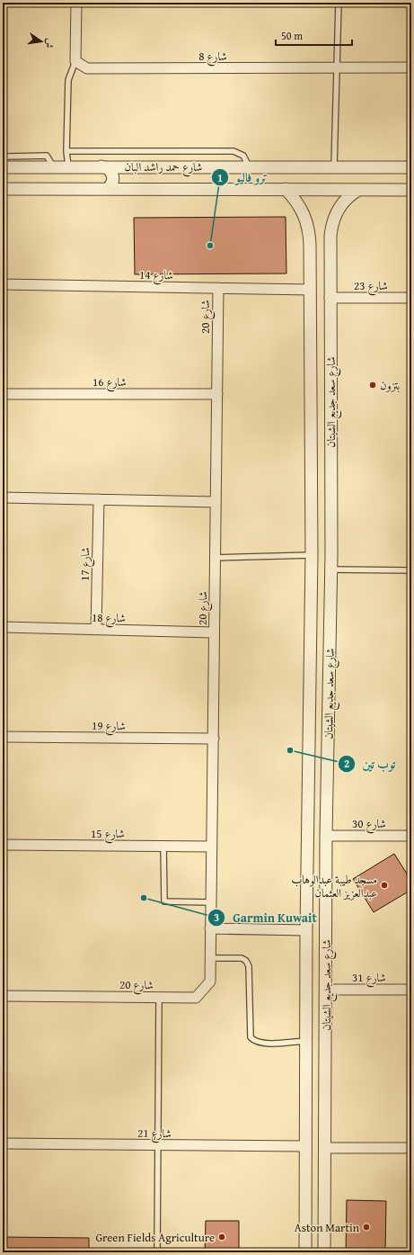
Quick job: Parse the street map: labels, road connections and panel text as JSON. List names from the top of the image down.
{
  "streets": {
    "street": [
      "شارع 8",
      "شارع حمد راشد البان",
      "شارع 14",
      "شارع 23",
      "شارع 20",
      "شارع 16",
      "شارع سعد جديع الشيتان",
      "شارع 17",
      "شارع 18",
      "شارع 19",
      "شارع 30",
      "شارع 15",
      "شارع 31",
      "شارع 21"
    ]
  },
  "crossings": [
    ["شارع حمد راشد البان", "شارع سعد جديع الشيتان"],
    ["شارع 14", "شارع 20"],
    ["شارع 14", "شارع سعد جديع الشيتان"],
    ["شارع 23", "شارع سعد جديع الشيتان"],
    ["شارع 20", "شارع 16"],
    ["شارع 20", "شارع 18"],
    ["شارع 20", "شارع 19"],
    ["شارع 20", "شارع 15"],
    ["شارع سعد جديع الشيتان", "شارع 30"],
    ["شارع سعد جديع الشيتان", "شارع 31"],
    ["شارع سعد جديع الشيتان", "شارع 21"],
    ["شارع 17", "شارع 18"]
  ],
  "places": [
    "ترو فاليو",
    "بتزون",
    "توب تين",
    "مسجد طيبة عبدالوهاب عبدالعزيز العثمان",
    "Garmin Kuwait",
    "Aston Martin",
    "Green Fields Agriculture"
  ],
  "scale_bar": "50 m",
  "north": "right"
}
